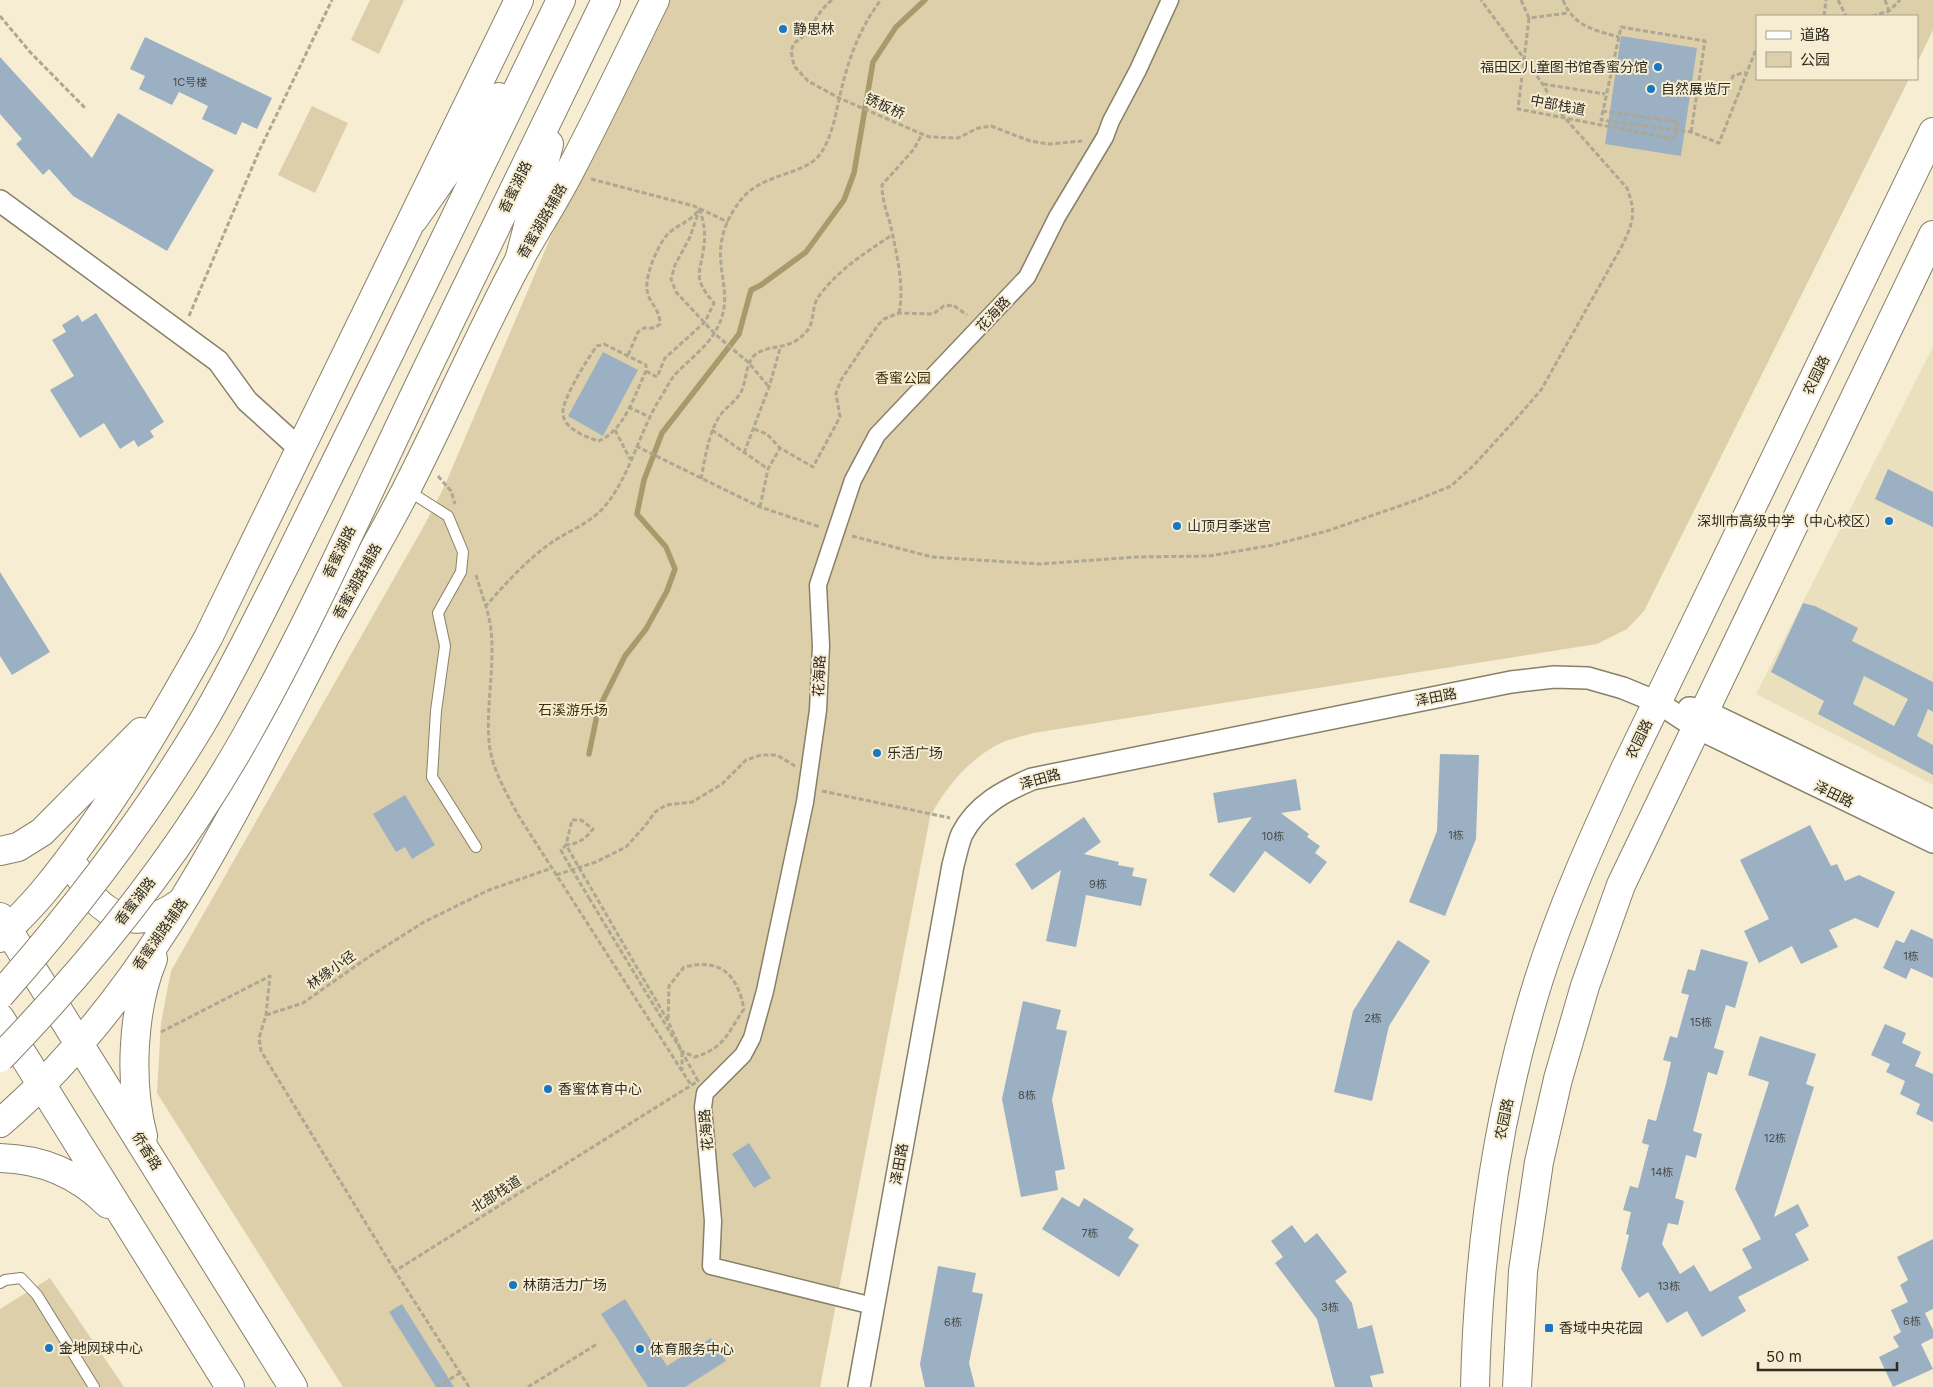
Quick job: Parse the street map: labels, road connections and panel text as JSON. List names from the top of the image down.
{
  "streets": {
    "main road": [
      "香蜜湖路",
      "香蜜湖路辅路",
      "农园路",
      "侨香路"
    ],
    "street": ["花海路", "泽田路"],
    "path": [
      "中部栈道",
      "锈板桥",
      "林缘小径",
      "北部栈道"
    ]
  },
  "crossings": [
    ["锈板桥", "花海路"],
    ["香蜜湖路辅路", "侨香路"],
    ["花海路", "泽田路"],
    ["农园路", "泽田路"]
  ],
  "parks": ["香蜜公园", "石溪游乐场"],
  "places": {
    "other": [
      "静思林",
      "福田区儿童图书馆香蜜分馆",
      "自然展览厅",
      "深圳市高级中学（中心校区）",
      "山顶月季迷宫",
      "乐活广场",
      "香蜜体育中心",
      "林荫活力广场",
      "金地网球中心",
      "体育服务中心"
    ],
    "transit": ["香域中央花园"]
  },
  "house_numbers": [
    "1C号楼",
    "1栋",
    "10栋",
    "9栋",
    "1栋",
    "2栋",
    "15栋",
    "8栋",
    "12栋",
    "14栋",
    "7栋",
    "13栋",
    "3栋",
    "6栋",
    "6栋"
  ],
  "legend": ["道路", "公园"],
  "scale_bar": "50 m"
}
